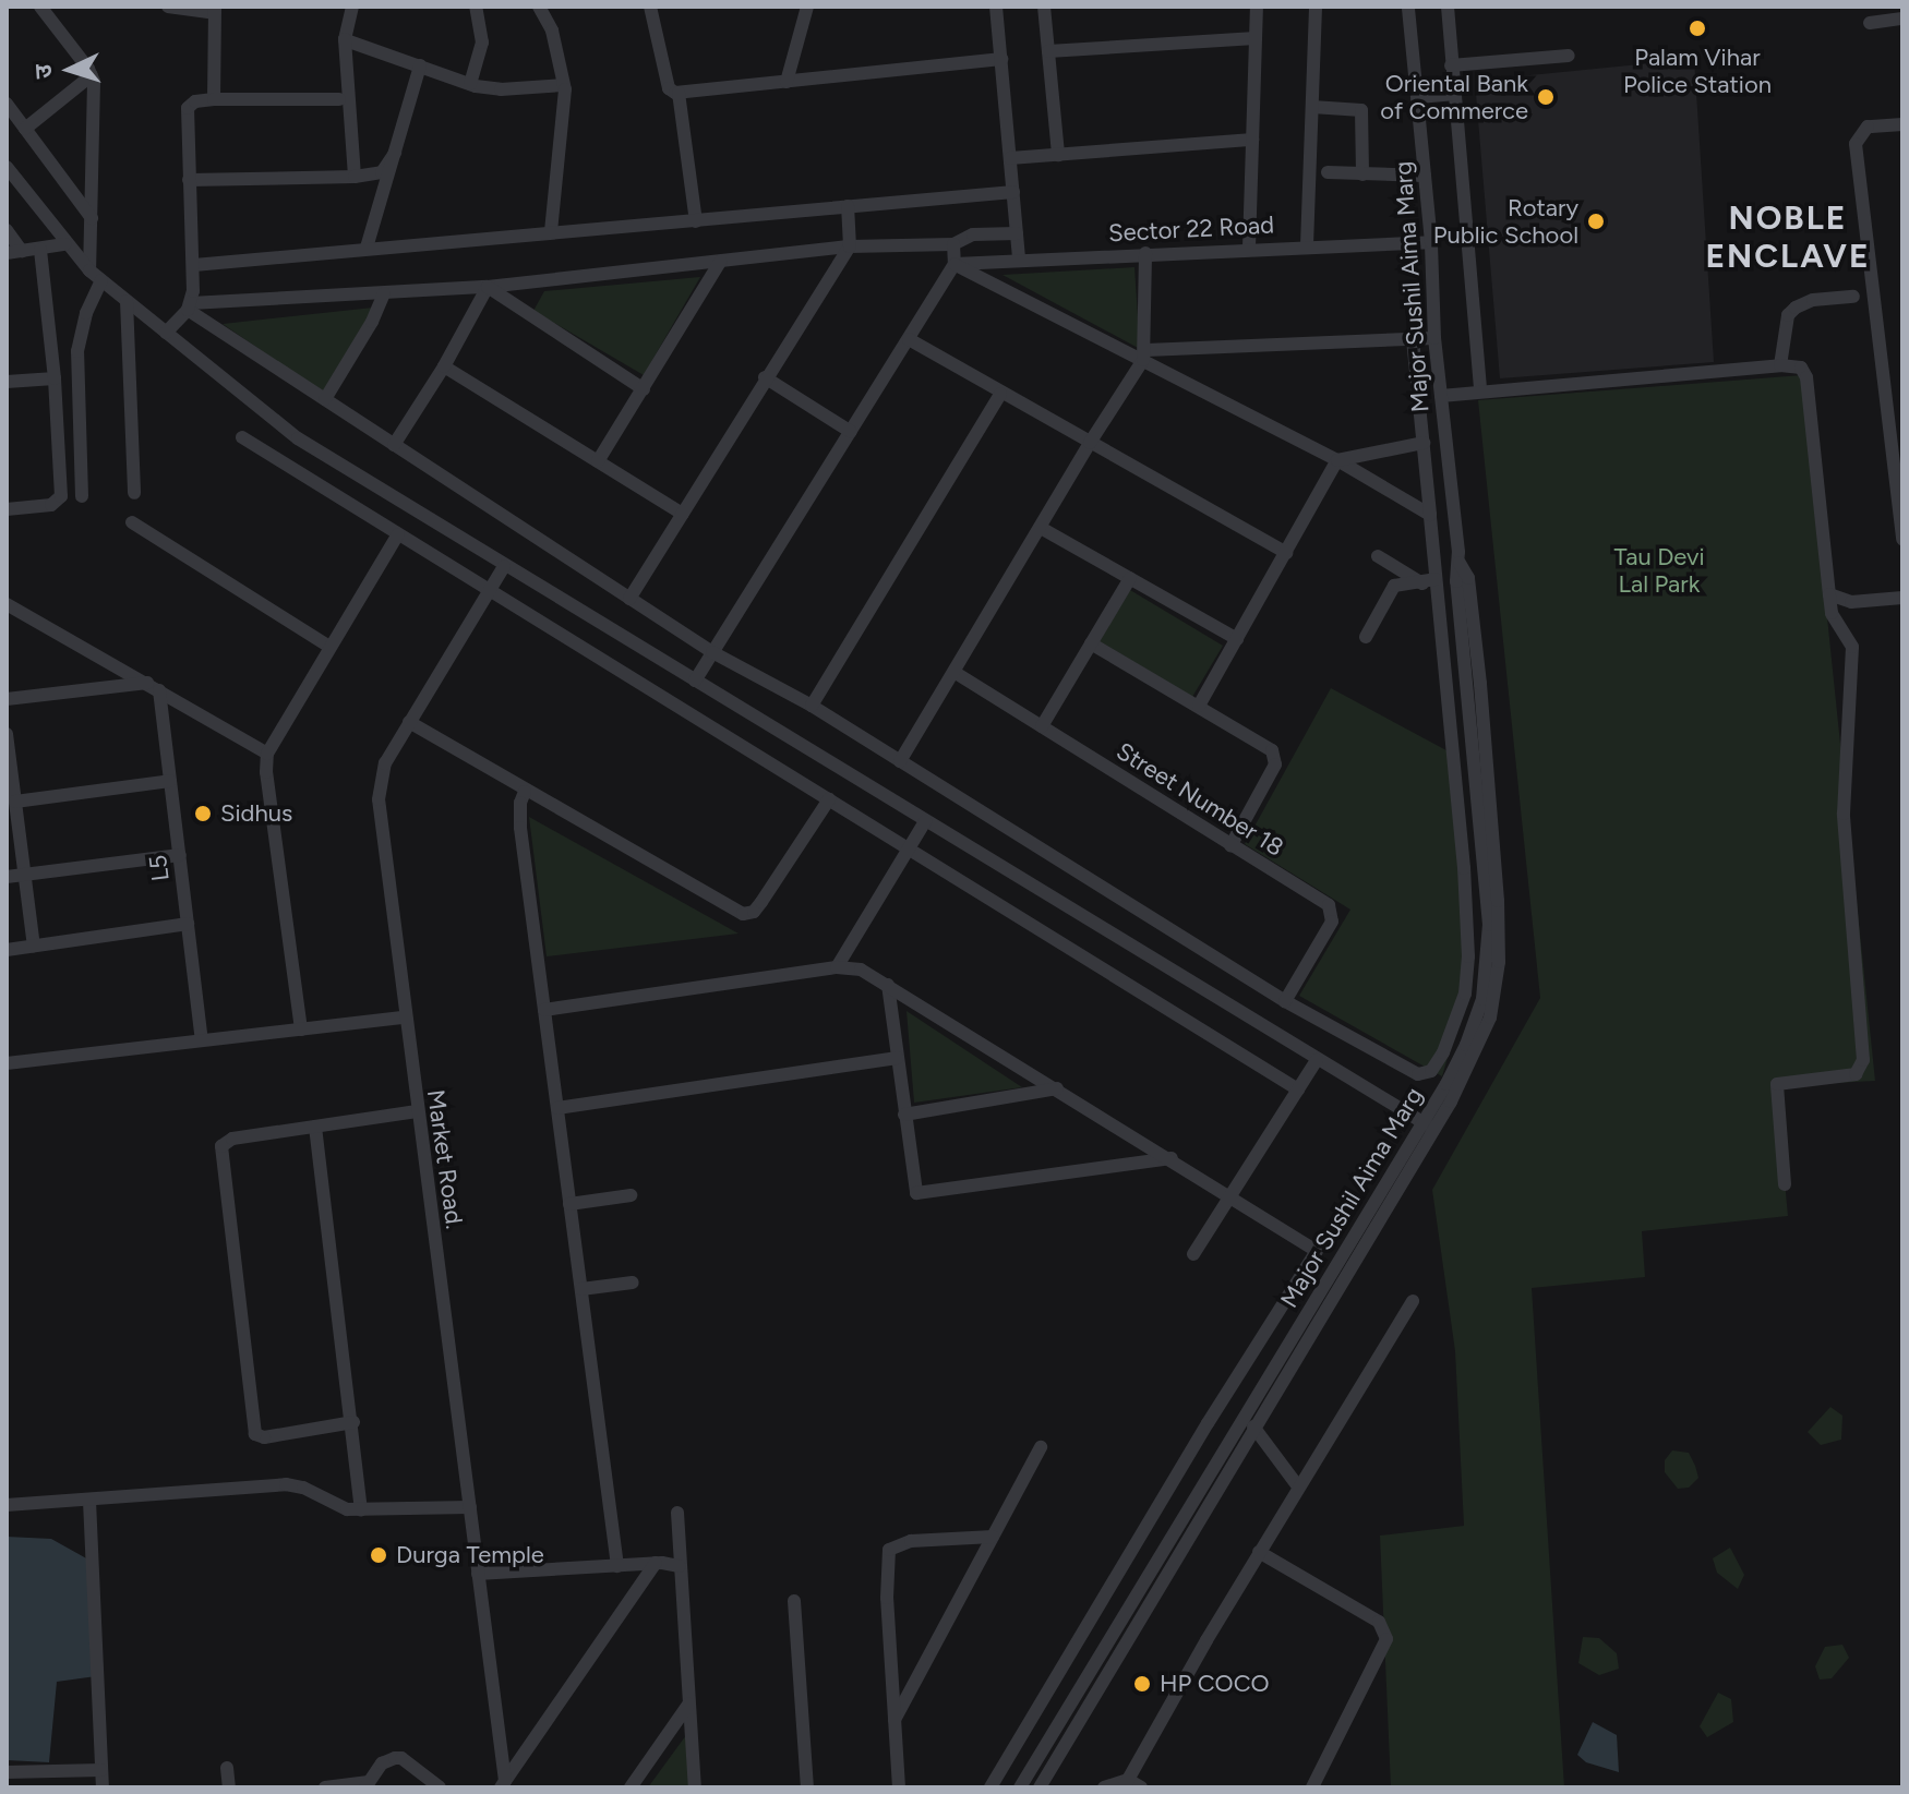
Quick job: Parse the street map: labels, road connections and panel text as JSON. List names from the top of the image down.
{
  "streets": {
    "street": [
      "Sector 22 Road",
      "Major Sushil Aima Marg",
      "Street Number 18",
      "L5",
      "Market Road."
    ]
  },
  "crossings": [
    ["Sector 22 Road", "Major Sushil Aima Marg"]
  ],
  "districts": ["NOBLE ENCLAVE"],
  "parks": ["Tau Devi Lal Park"],
  "places": [
    "Palam Vihar Police Station",
    "Oriental Bank of Commerce",
    "Rotary Public School",
    "Sidhus",
    "Durga Temple",
    "HP COCO"
  ],
  "north": "left"
}
